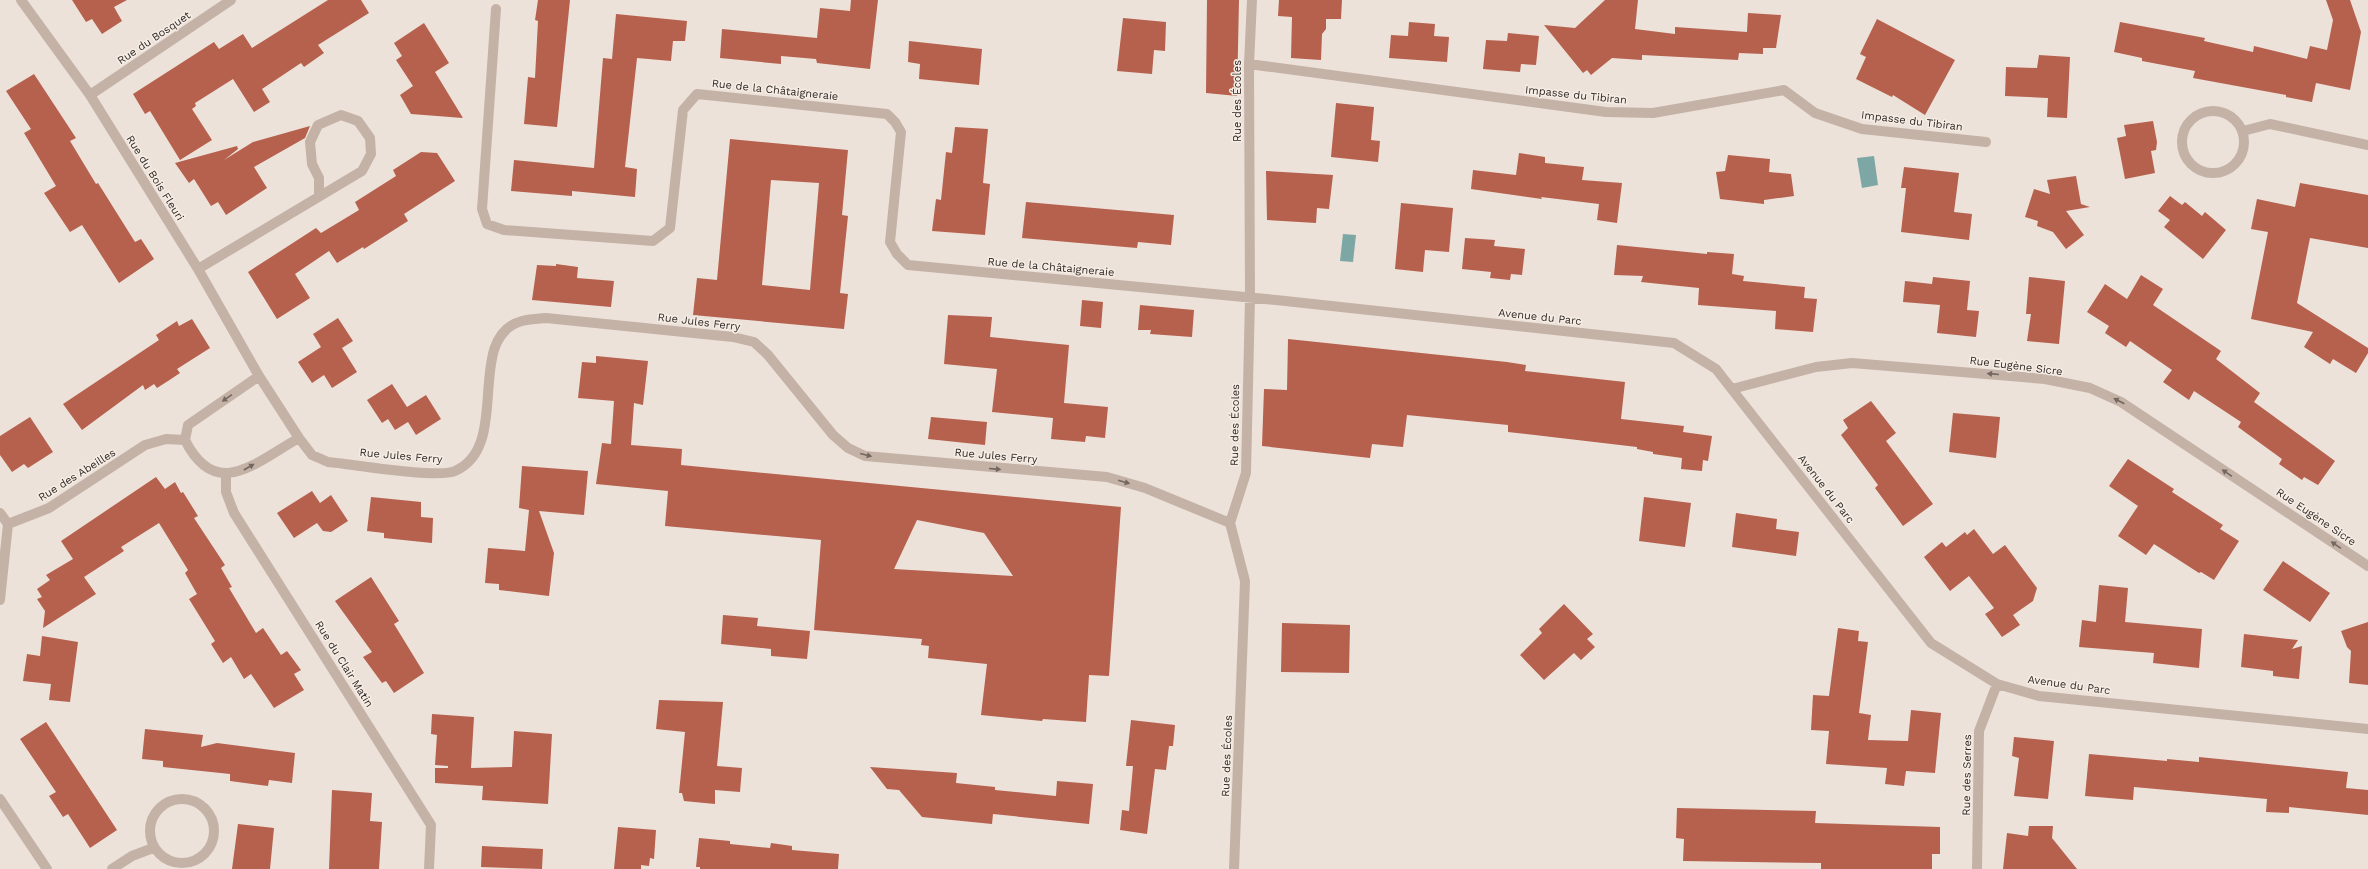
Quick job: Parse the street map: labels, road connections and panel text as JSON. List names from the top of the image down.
{
  "streets": {
    "street": [
      "Rue du Bosquet",
      "Rue de la Châtaigneraie",
      "Impasse du Tibiran",
      "Rue des Écoles",
      "Rue du Bois Fleuri",
      "Avenue du Parc",
      "Rue Jules Ferry",
      "Rue Eugène Sicre",
      "Rue des Abeilles",
      "Rue du Clair Matin",
      "Rue des Serres"
    ]
  },
  "crossings": [
    ["Rue du Bosquet", "Rue du Bois Fleuri"],
    ["Rue de la Châtaigneraie", "Rue des Écoles"],
    ["Rue de la Châtaigneraie", "Avenue du Parc"],
    ["Impasse du Tibiran", "Rue des Écoles"],
    ["Rue des Écoles", "Avenue du Parc"],
    ["Rue des Écoles", "Rue Jules Ferry"],
    ["Rue du Bois Fleuri", "Rue Jules Ferry"],
    ["Avenue du Parc", "Rue Eugène Sicre"],
    ["Avenue du Parc", "Rue des Serres"]
  ],
  "one_way": ["Rue Jules Ferry", "Rue Eugène Sicre"]
}
